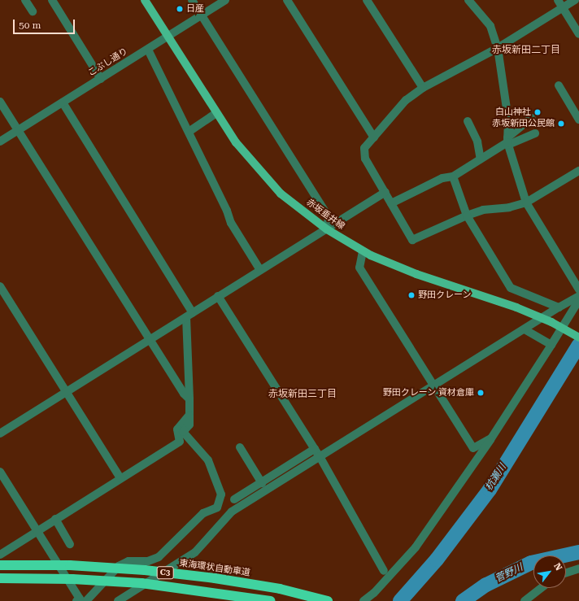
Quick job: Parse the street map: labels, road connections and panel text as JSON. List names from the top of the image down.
{
  "streets": {
    "highway": ["東海環状自動車道", "C3"],
    "main road": ["赤坂垂井線"],
    "street": ["こぶし通り"]
  },
  "crossings": [
    ["こぶし通り", "赤坂垂井線"]
  ],
  "districts": ["赤坂新田二丁目", "赤坂新田三丁目"],
  "water": ["杭瀬川", "菅野川"],
  "places": [
    "日産",
    "白山神社",
    "赤坂新田公民館",
    "野田クレーン",
    "野田クレーン 資材倉庫"
  ],
  "scale_bar": "50 m",
  "north": "top right"
}
